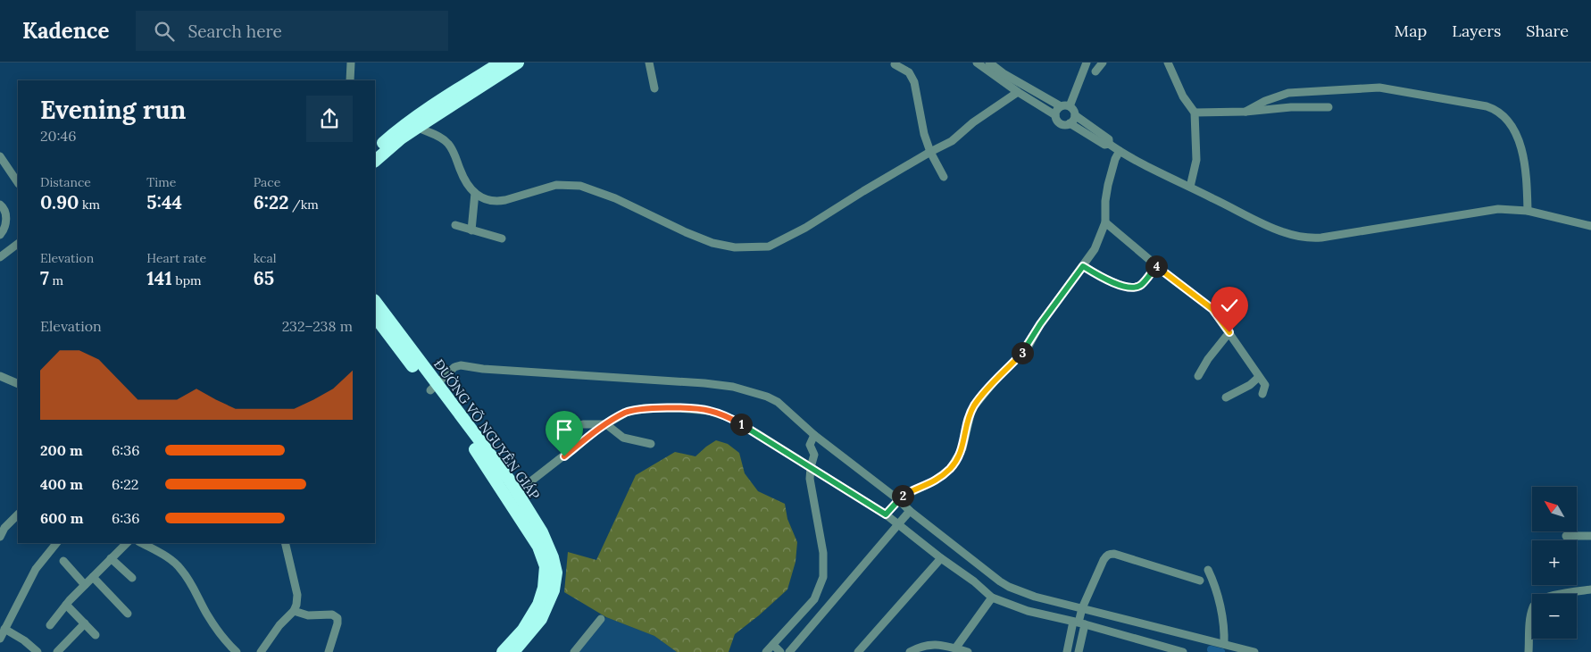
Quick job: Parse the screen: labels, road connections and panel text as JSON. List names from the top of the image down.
{
  "streets": {
    "highway": ["ĐƯỜNG VÕ NGUYÊN GIÁP"]
  },
  "north": "top left",
  "page": {
    "header": "Kadence",
    "search": "Search here",
    "nav": ["Map", "Layers", "Share"],
    "heading": ["Evening run", "20:46"],
    "stats": [
      ["Distance", "0.90 km"],
      ["Time", "5:44"],
      ["Pace", "6:22 /km"],
      ["Elevation", "7 m"],
      ["Heart rate", "141 bpm"],
      ["kcal", "65"]
    ],
    "pins": [
      "4",
      "3",
      "1",
      "2"
    ],
    "chart": ["Elevation", "232–238 m"],
    "list": [
      {
        "name": "200 m",
        "note": "6:36"
      },
      {
        "name": "400 m",
        "note": "6:22"
      },
      {
        "name": "600 m",
        "note": "6:36"
      }
    ],
    "map_buttons": ["+", "−"]
  }
}
